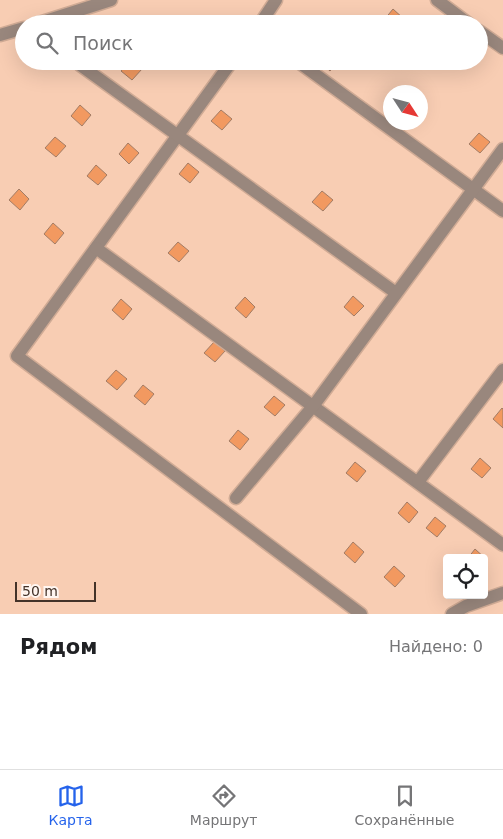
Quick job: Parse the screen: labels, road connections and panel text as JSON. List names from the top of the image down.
{
  "scale_bar": "50 m",
  "north": "bottom right",
  "page": {
    "search": "Поиск",
    "scale": "50 m",
    "heading": ["Рядом", "Найдено: 0"],
    "nav": ["Карта", "Маршрут", "Сохранённые"]
  }
}
